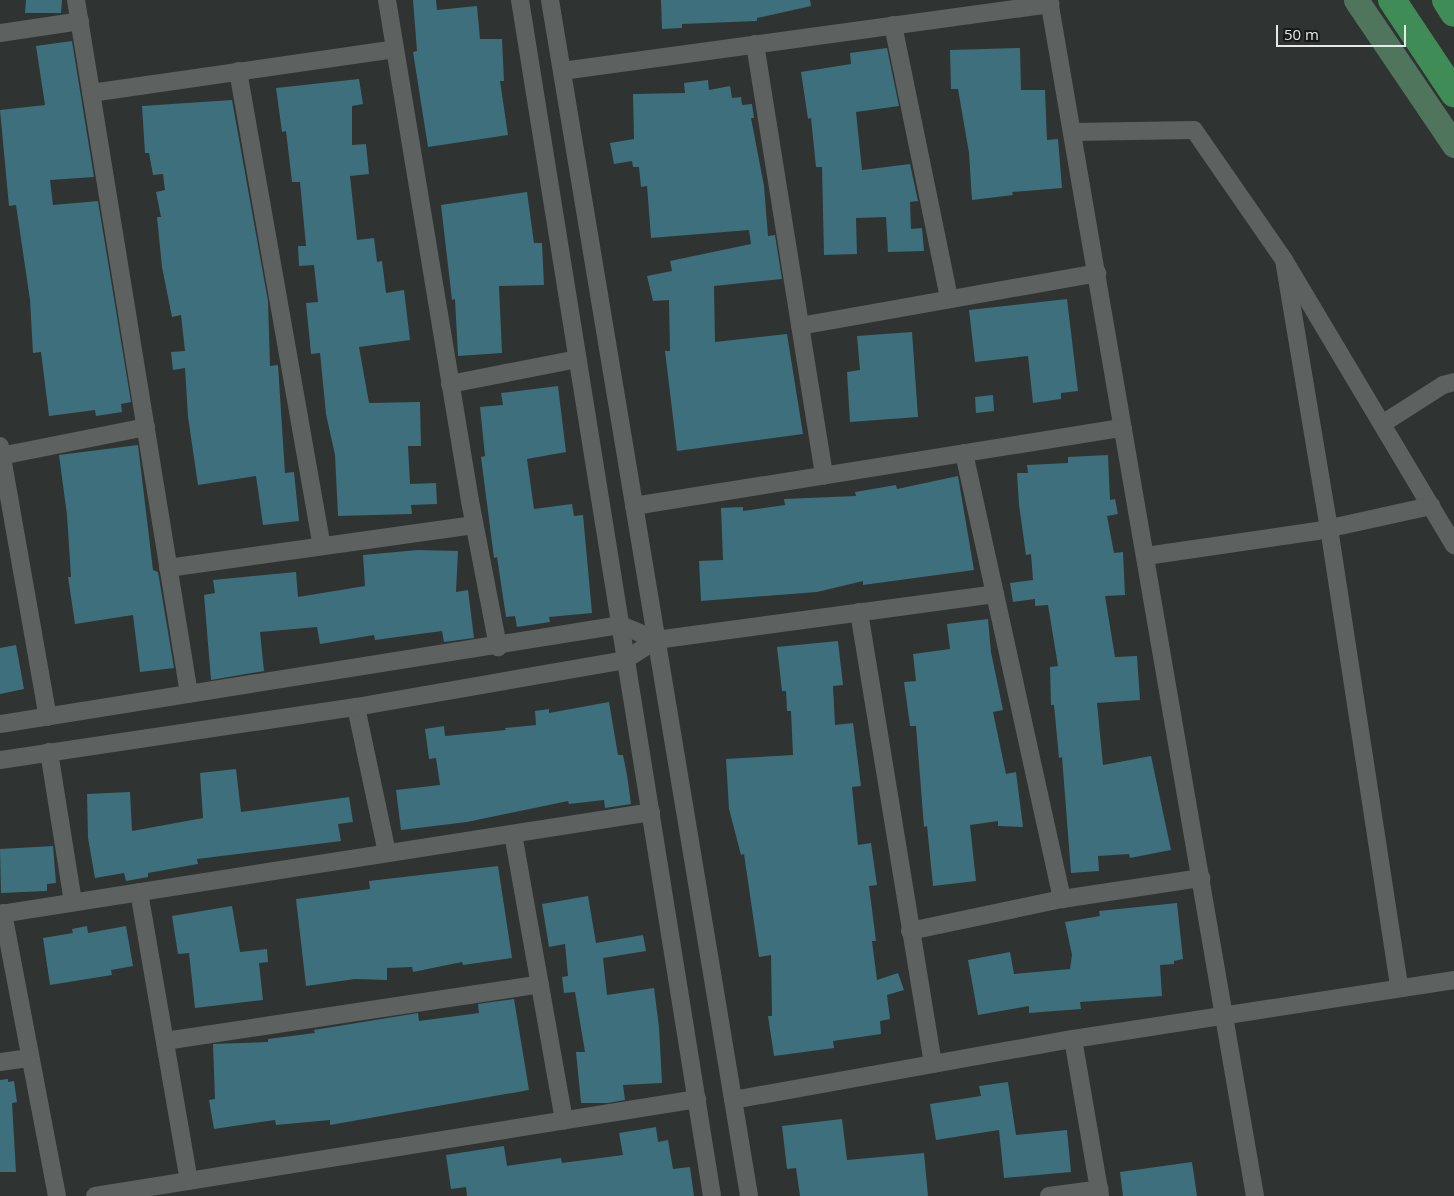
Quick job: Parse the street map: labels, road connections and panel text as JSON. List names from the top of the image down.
{
  "scale_bar": "50 m"
}
